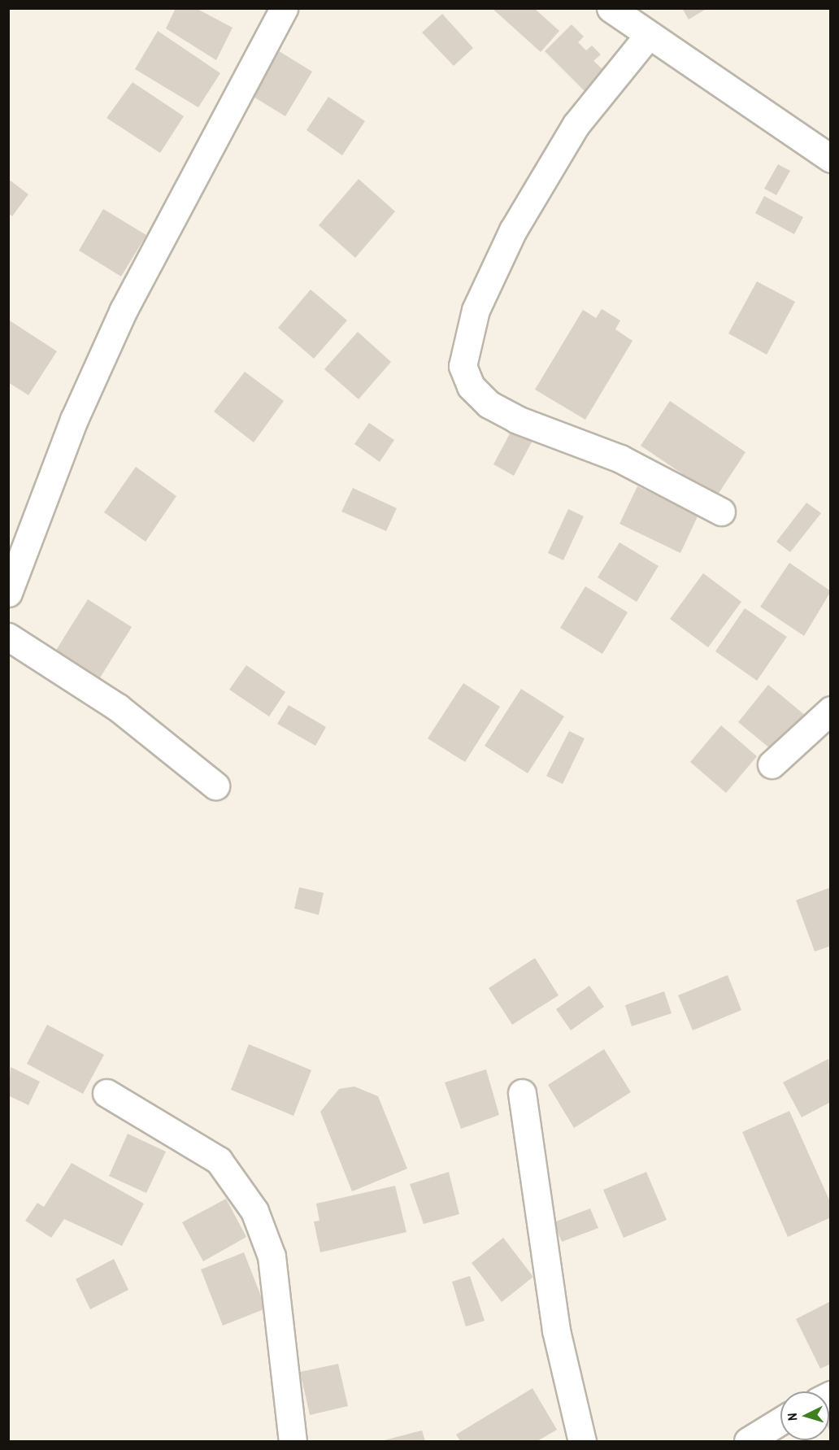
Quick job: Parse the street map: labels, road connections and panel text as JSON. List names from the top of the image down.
{
  "north": "left"
}
